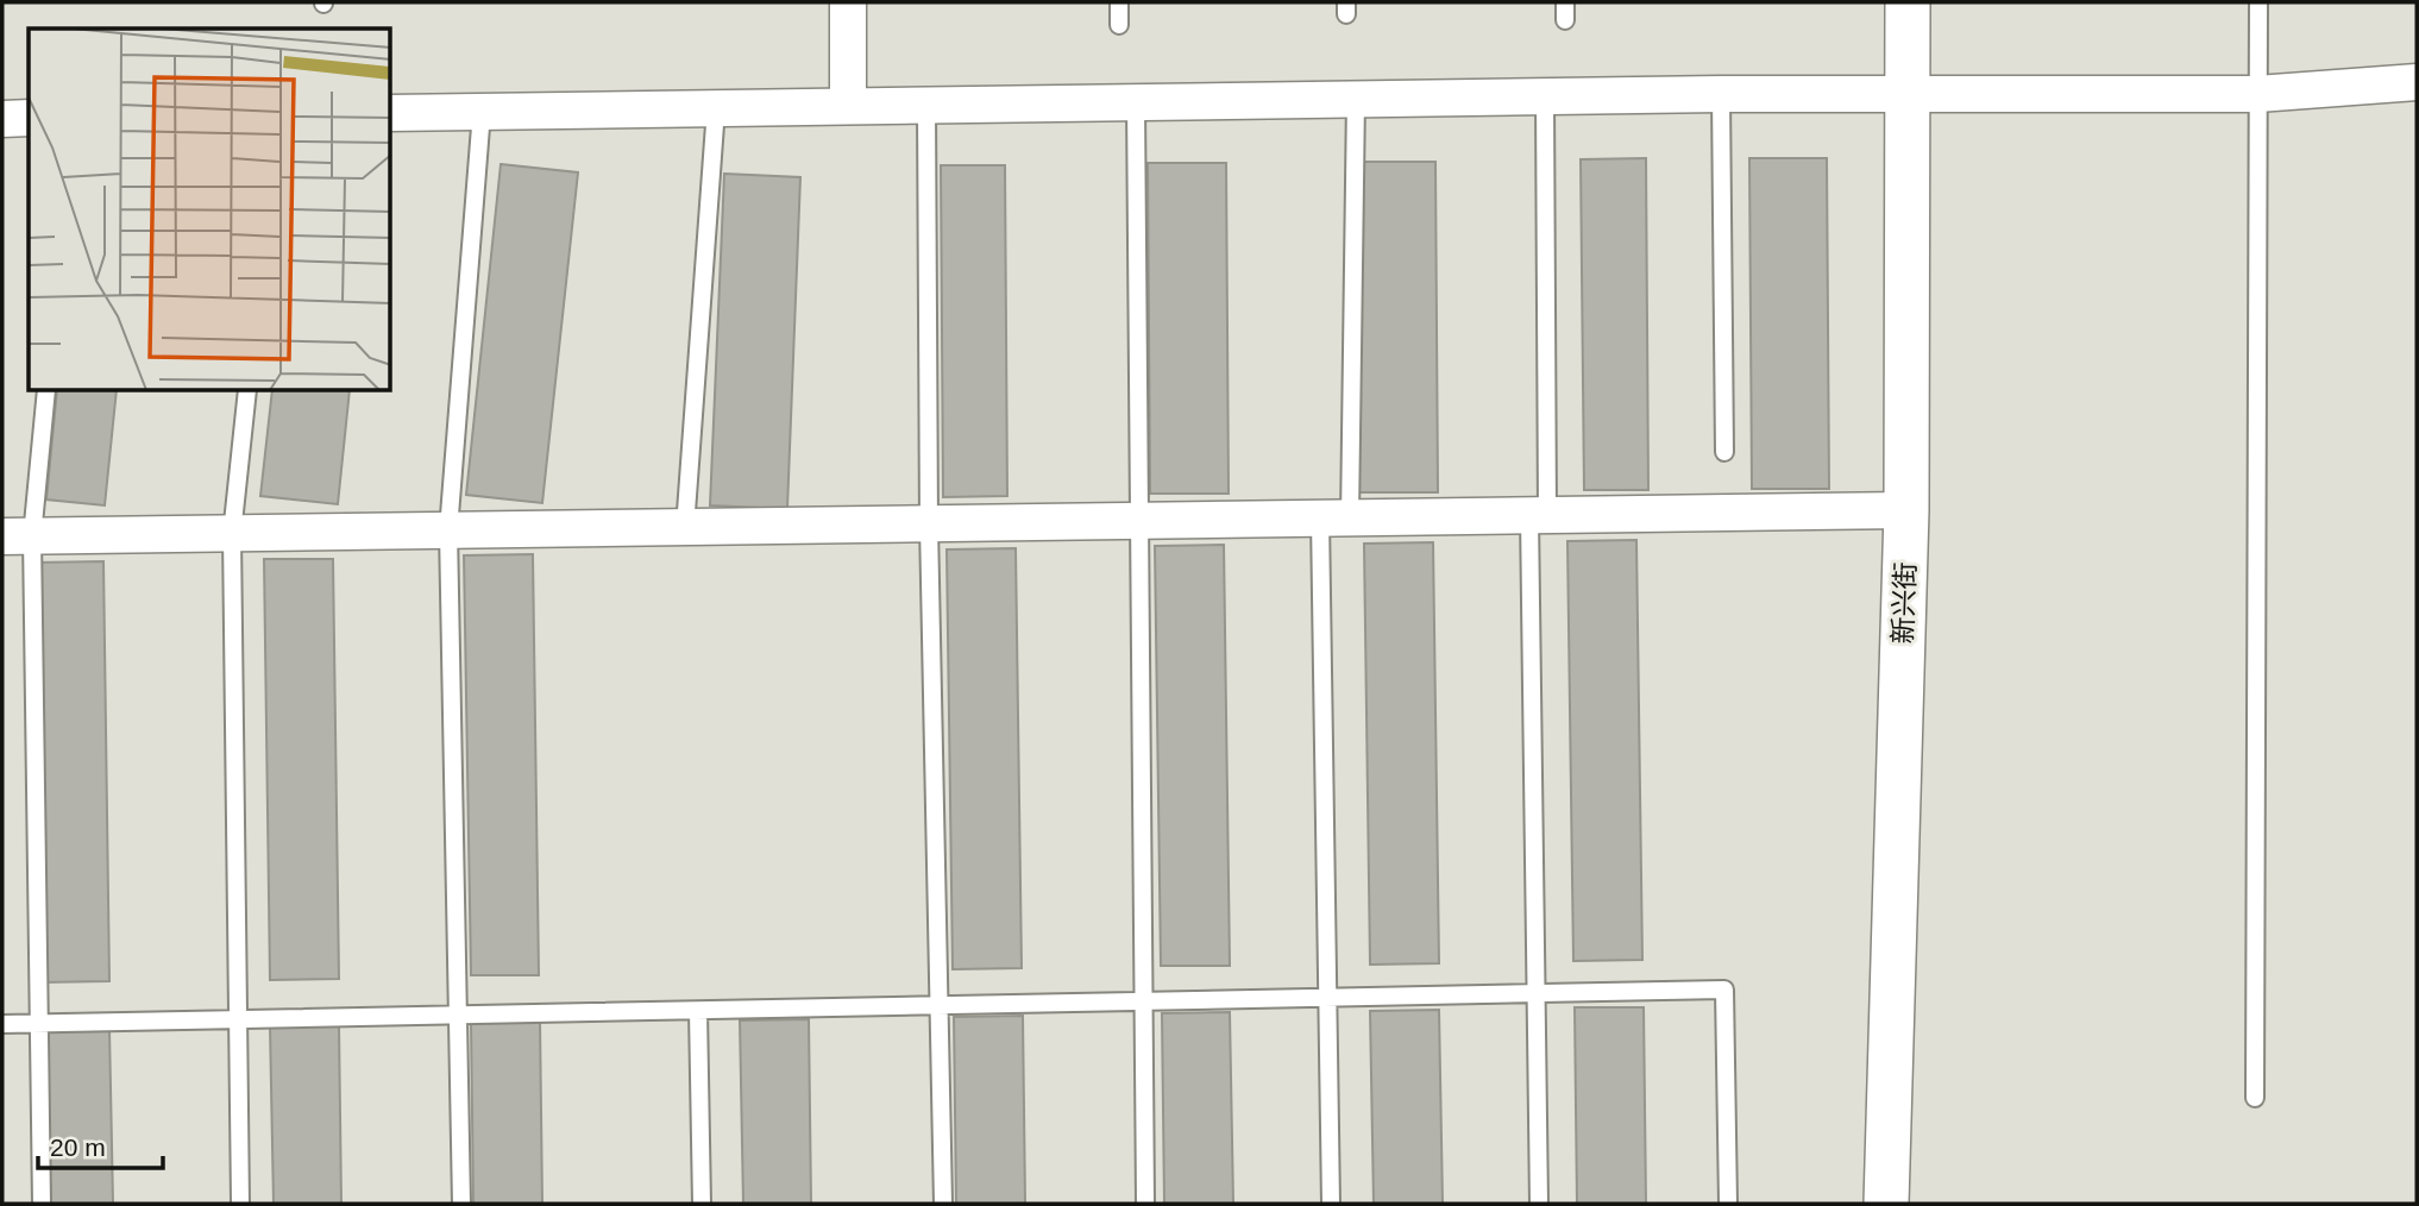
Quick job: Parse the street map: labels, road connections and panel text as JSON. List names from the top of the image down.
{
  "streets": {
    "street": ["新兴街"]
  },
  "scale_bar": "20 m"
}
